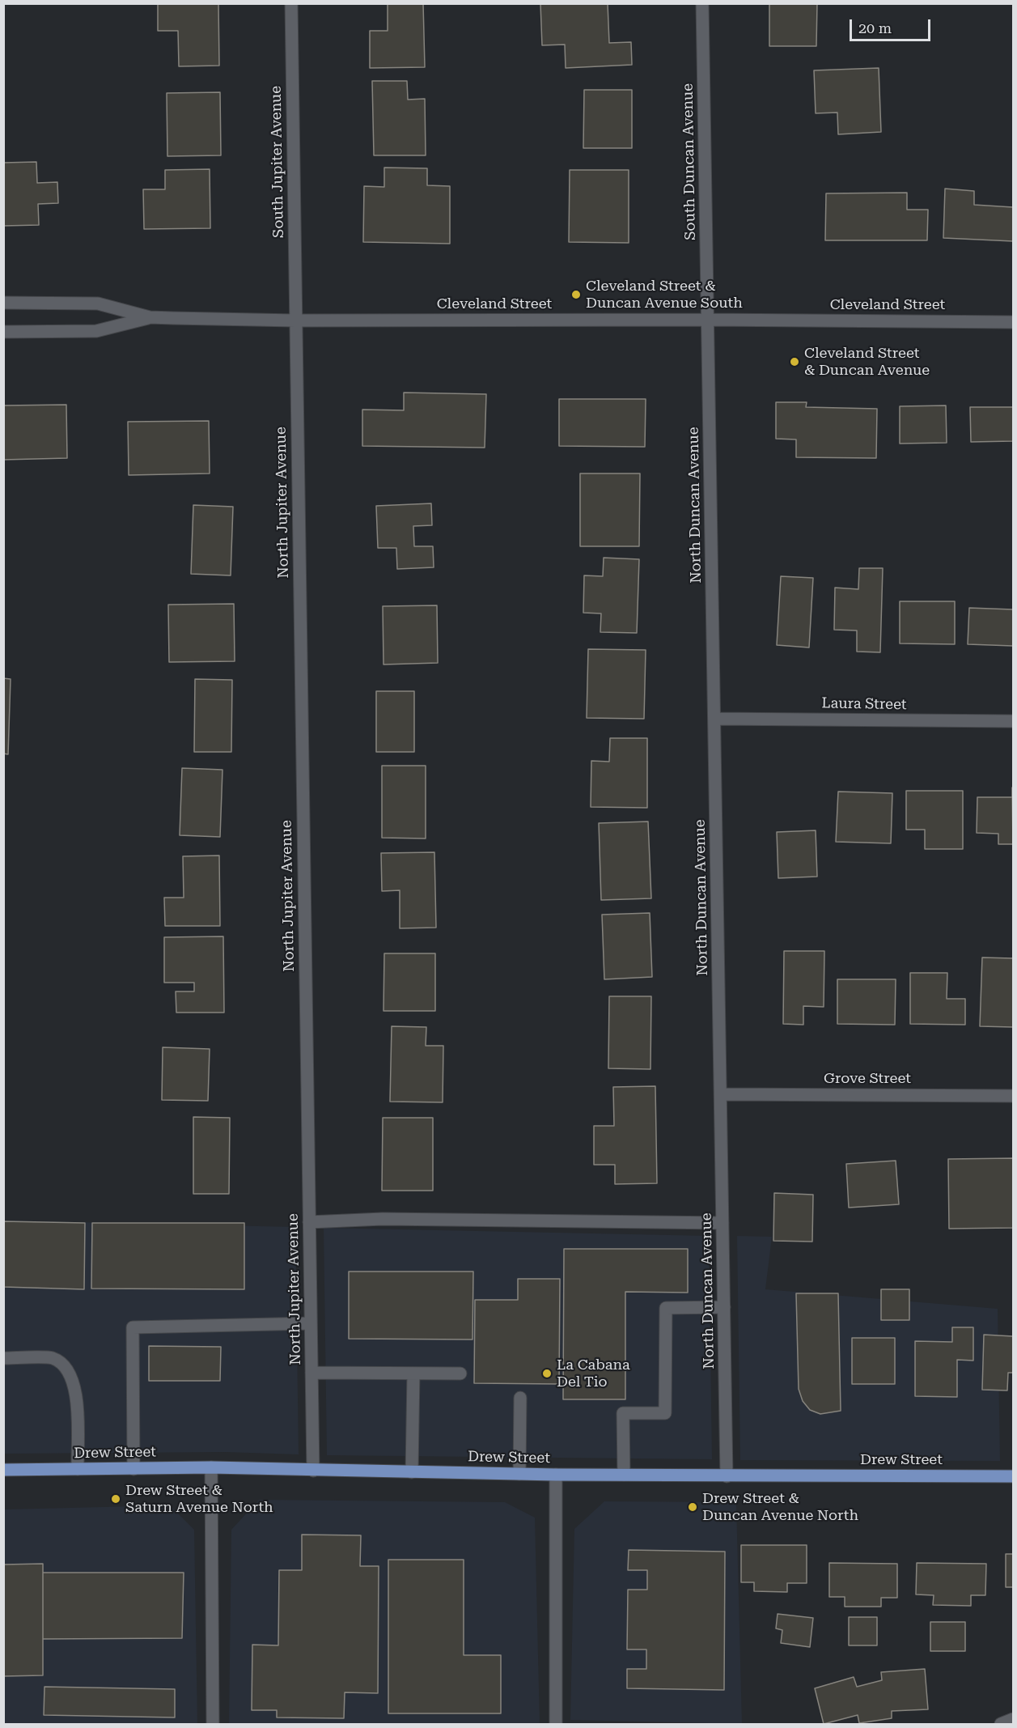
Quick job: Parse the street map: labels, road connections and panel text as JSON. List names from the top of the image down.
{
  "streets": {
    "main road": ["Drew Street"],
    "street": [
      "South Jupiter Avenue",
      "South Duncan Avenue",
      "Cleveland Street",
      "North Jupiter Avenue",
      "North Duncan Avenue",
      "Laura Street",
      "Grove Street"
    ]
  },
  "crossings": [
    ["South Jupiter Avenue", "Cleveland Street"],
    ["South Jupiter Avenue", "North Jupiter Avenue"],
    ["South Duncan Avenue", "Cleveland Street"],
    ["South Duncan Avenue", "North Duncan Avenue"],
    ["Cleveland Street", "North Jupiter Avenue"],
    ["Cleveland Street", "North Duncan Avenue"],
    ["North Jupiter Avenue", "Drew Street"],
    ["North Duncan Avenue", "Laura Street"],
    ["North Duncan Avenue", "Grove Street"],
    ["North Duncan Avenue", "Drew Street"]
  ],
  "places": [
    "Cleveland Street & Duncan Avenue South",
    "Cleveland Street & Duncan Avenue",
    "La Cabana Del Tio",
    "Drew Street & Saturn Avenue North",
    "Drew Street & Duncan Avenue North"
  ],
  "scale_bar": "20 m"
}
